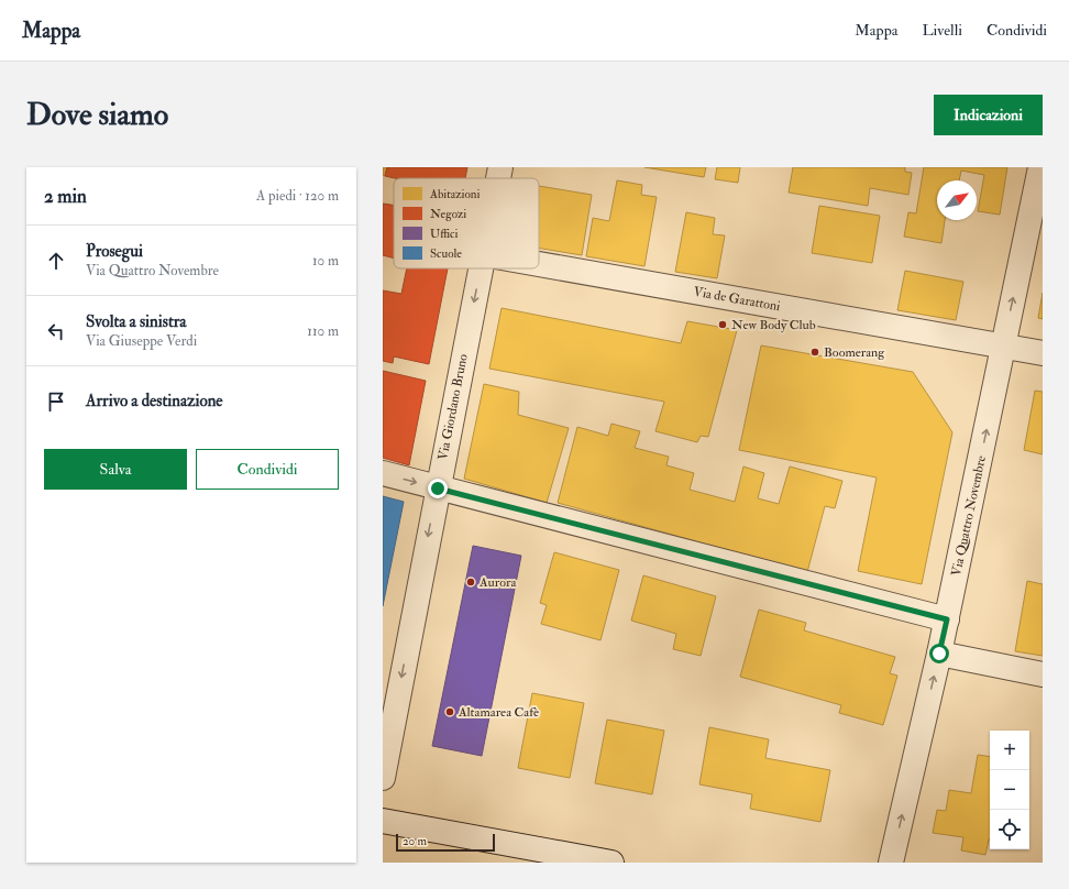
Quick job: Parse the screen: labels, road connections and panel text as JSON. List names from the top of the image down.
{
  "streets": {
    "street": ["Via de Garattoni", "Via Giordano Bruno", "Via Quattro Novembre"]
  },
  "crossings": [
    ["Via de Garattoni", "Via Quattro Novembre"]
  ],
  "one_way": ["Via Giordano Bruno", "Via Quattro Novembre"],
  "places": [
    "New Body Club",
    "Boomerang",
    "Aurora",
    "Altamarea Cafè"
  ],
  "legend": [
    "Abitazioni",
    "Negozi",
    "Uffici",
    "Scuole"
  ],
  "scale_bar": "20 m",
  "north": "top right",
  "page": {
    "header": "Mappa",
    "nav": ["Mappa", "Livelli", "Condividi"],
    "buttons": [
      "Indicazioni",
      ["Salva", "Condividi"]
    ],
    "title": "Dove siamo",
    "heading": ["2 min", "A piedi · 120 m"],
    "list": [
      ["Prosegui", "Via Quattro Novembre", "10 m"],
      ["Svolta a sinistra", "Via Giuseppe Verdi", "110 m"],
      "Arrivo a destinazione"
    ],
    "map_buttons": ["+", "−"],
    "scale": "20 m"
  }
}
